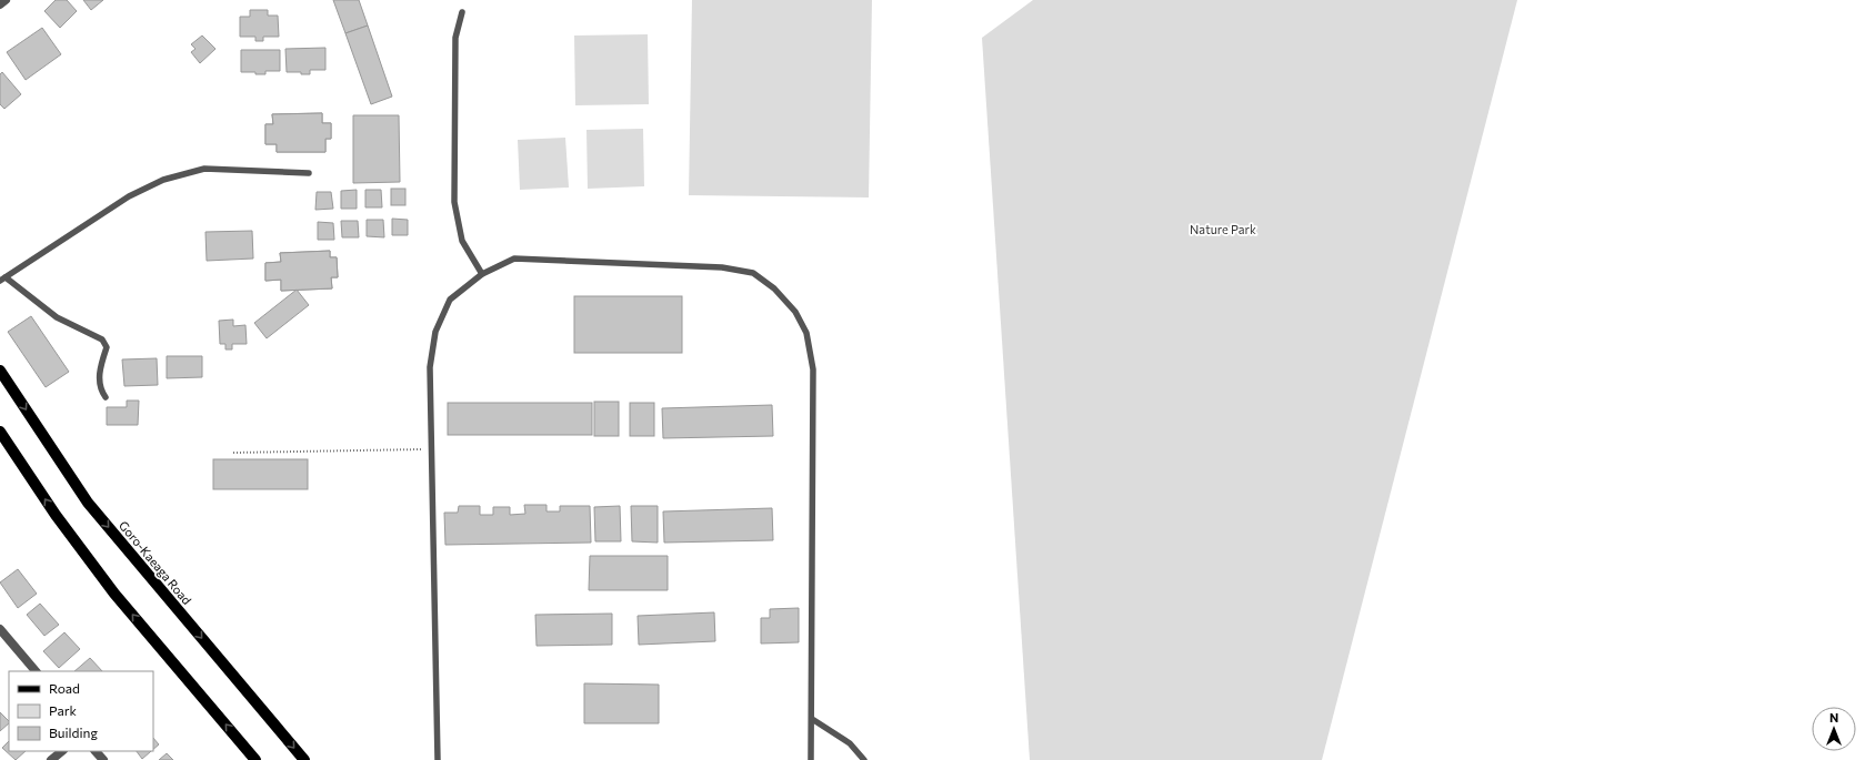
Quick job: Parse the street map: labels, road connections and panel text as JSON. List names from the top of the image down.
{
  "streets": {
    "main road": ["Goro-Kaeaga Road"]
  },
  "parks": ["Nature Park"],
  "legend": ["Road", "Park", "Building"],
  "north": "top"
}
